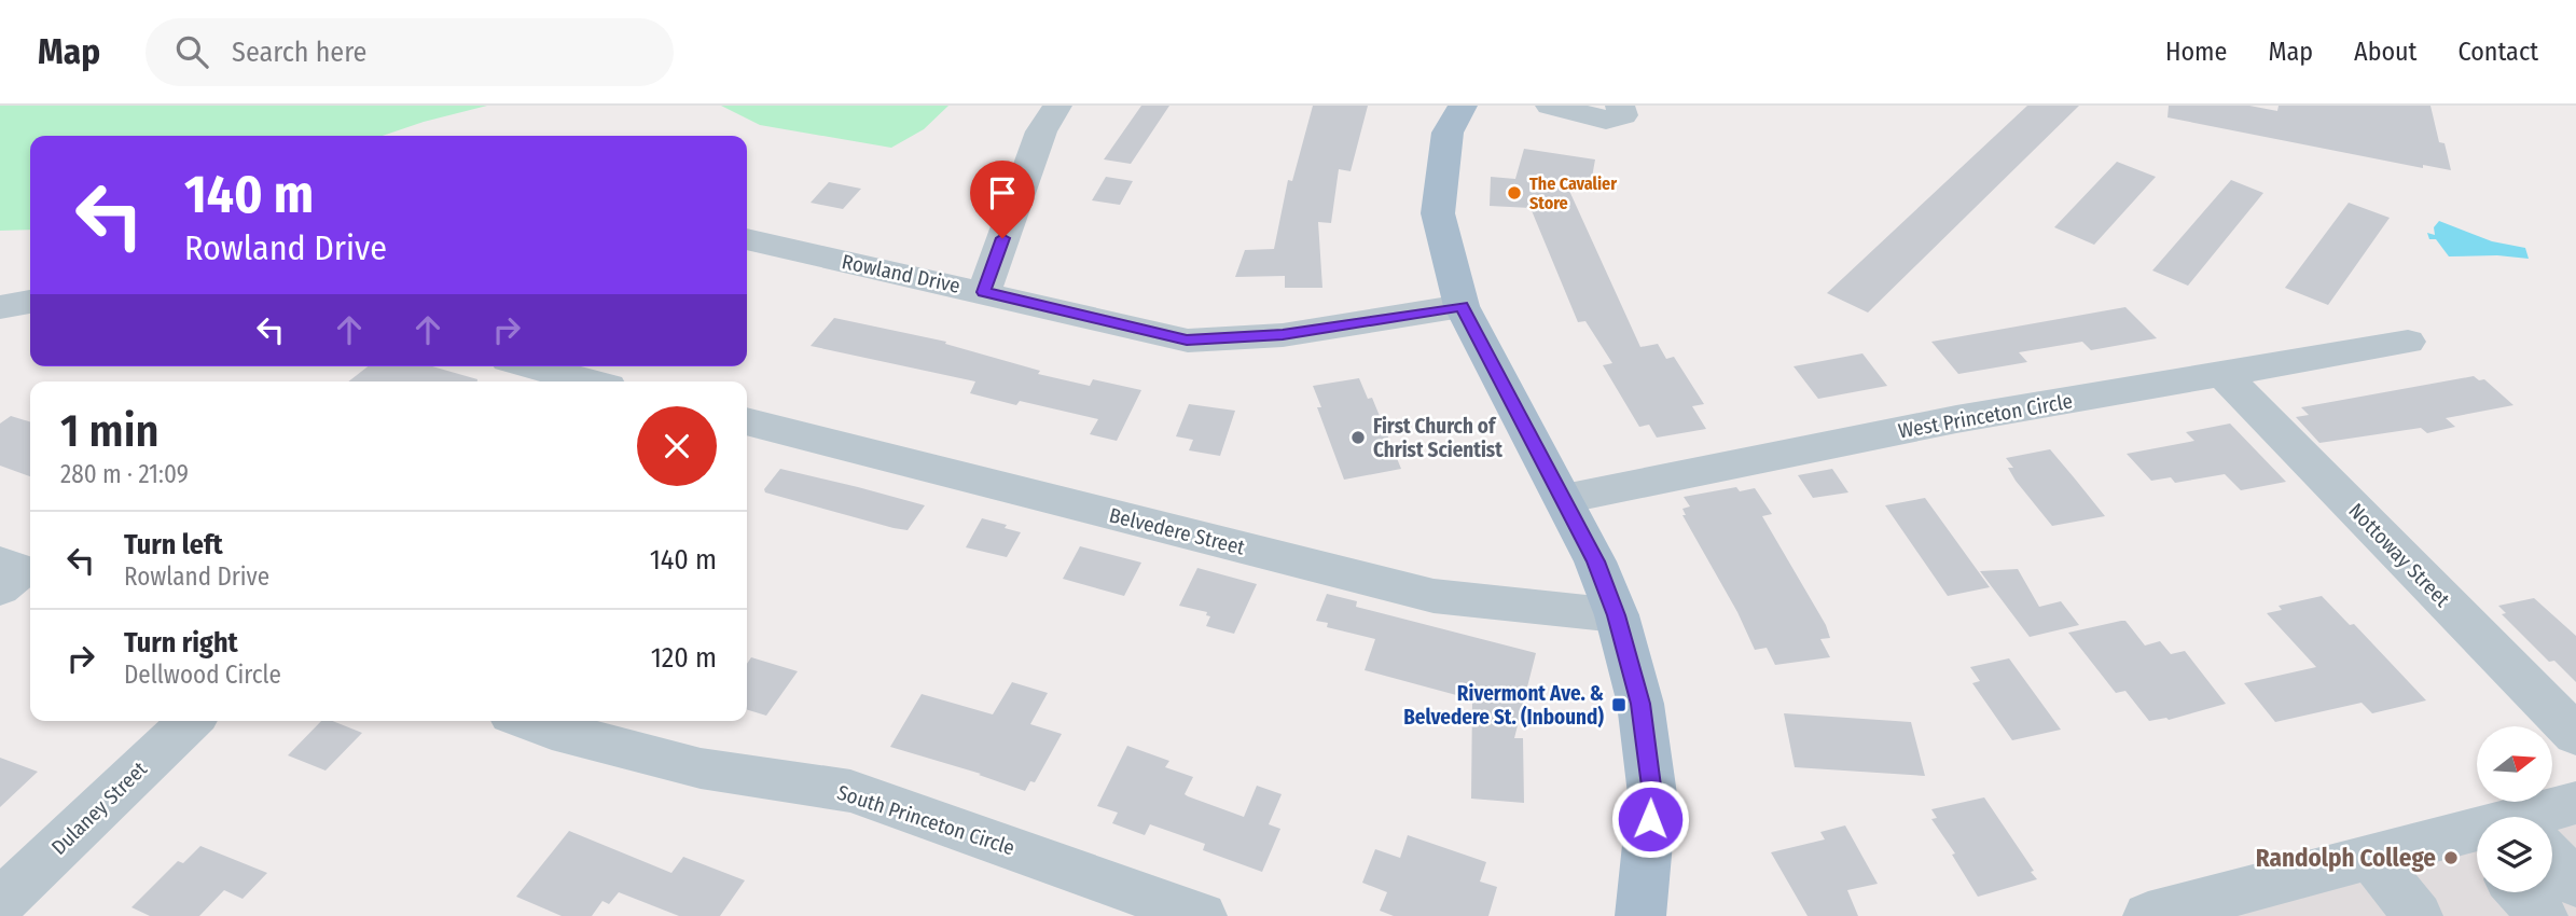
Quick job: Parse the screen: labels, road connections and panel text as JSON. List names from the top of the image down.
{
  "streets": {
    "street": [
      "Rowland Drive",
      "West Princeton Circle",
      "Belvedere Street",
      "Nottoway Street",
      "Dulaney Street",
      "South Princeton Circle"
    ]
  },
  "crossings": [
    ["West Princeton Circle", "Nottoway Street"]
  ],
  "places": {
    "other": ["The Cavalier Store", "First Church of Christ Scientist", "Randolph College"],
    "transit": ["Rivermont Ave. & Belvedere St. (Inbound)"]
  },
  "north": "right",
  "page": {
    "header": "Map",
    "search": "Search here",
    "nav": [
      "Home",
      "Map",
      "About",
      "Contact"
    ],
    "turn": ["140 m", "Rowland Drive"],
    "heading": ["1 min", "280 m · 21:09"],
    "list": [
      {
        "name": "Turn left",
        "note": "Rowland Drive",
        "value": "140 m"
      },
      {
        "name": "Turn right",
        "note": "Dellwood Circle",
        "value": "120 m"
      }
    ]
  }
}
